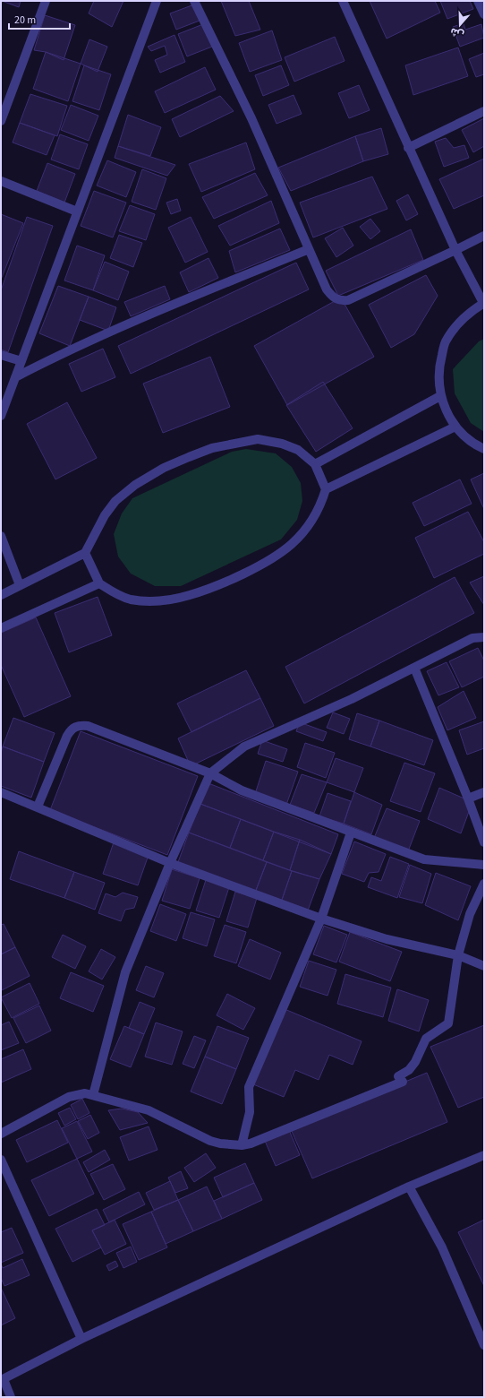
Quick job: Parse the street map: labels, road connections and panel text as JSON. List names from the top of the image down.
{
  "scale_bar": "20 m",
  "north": "bottom"
}
